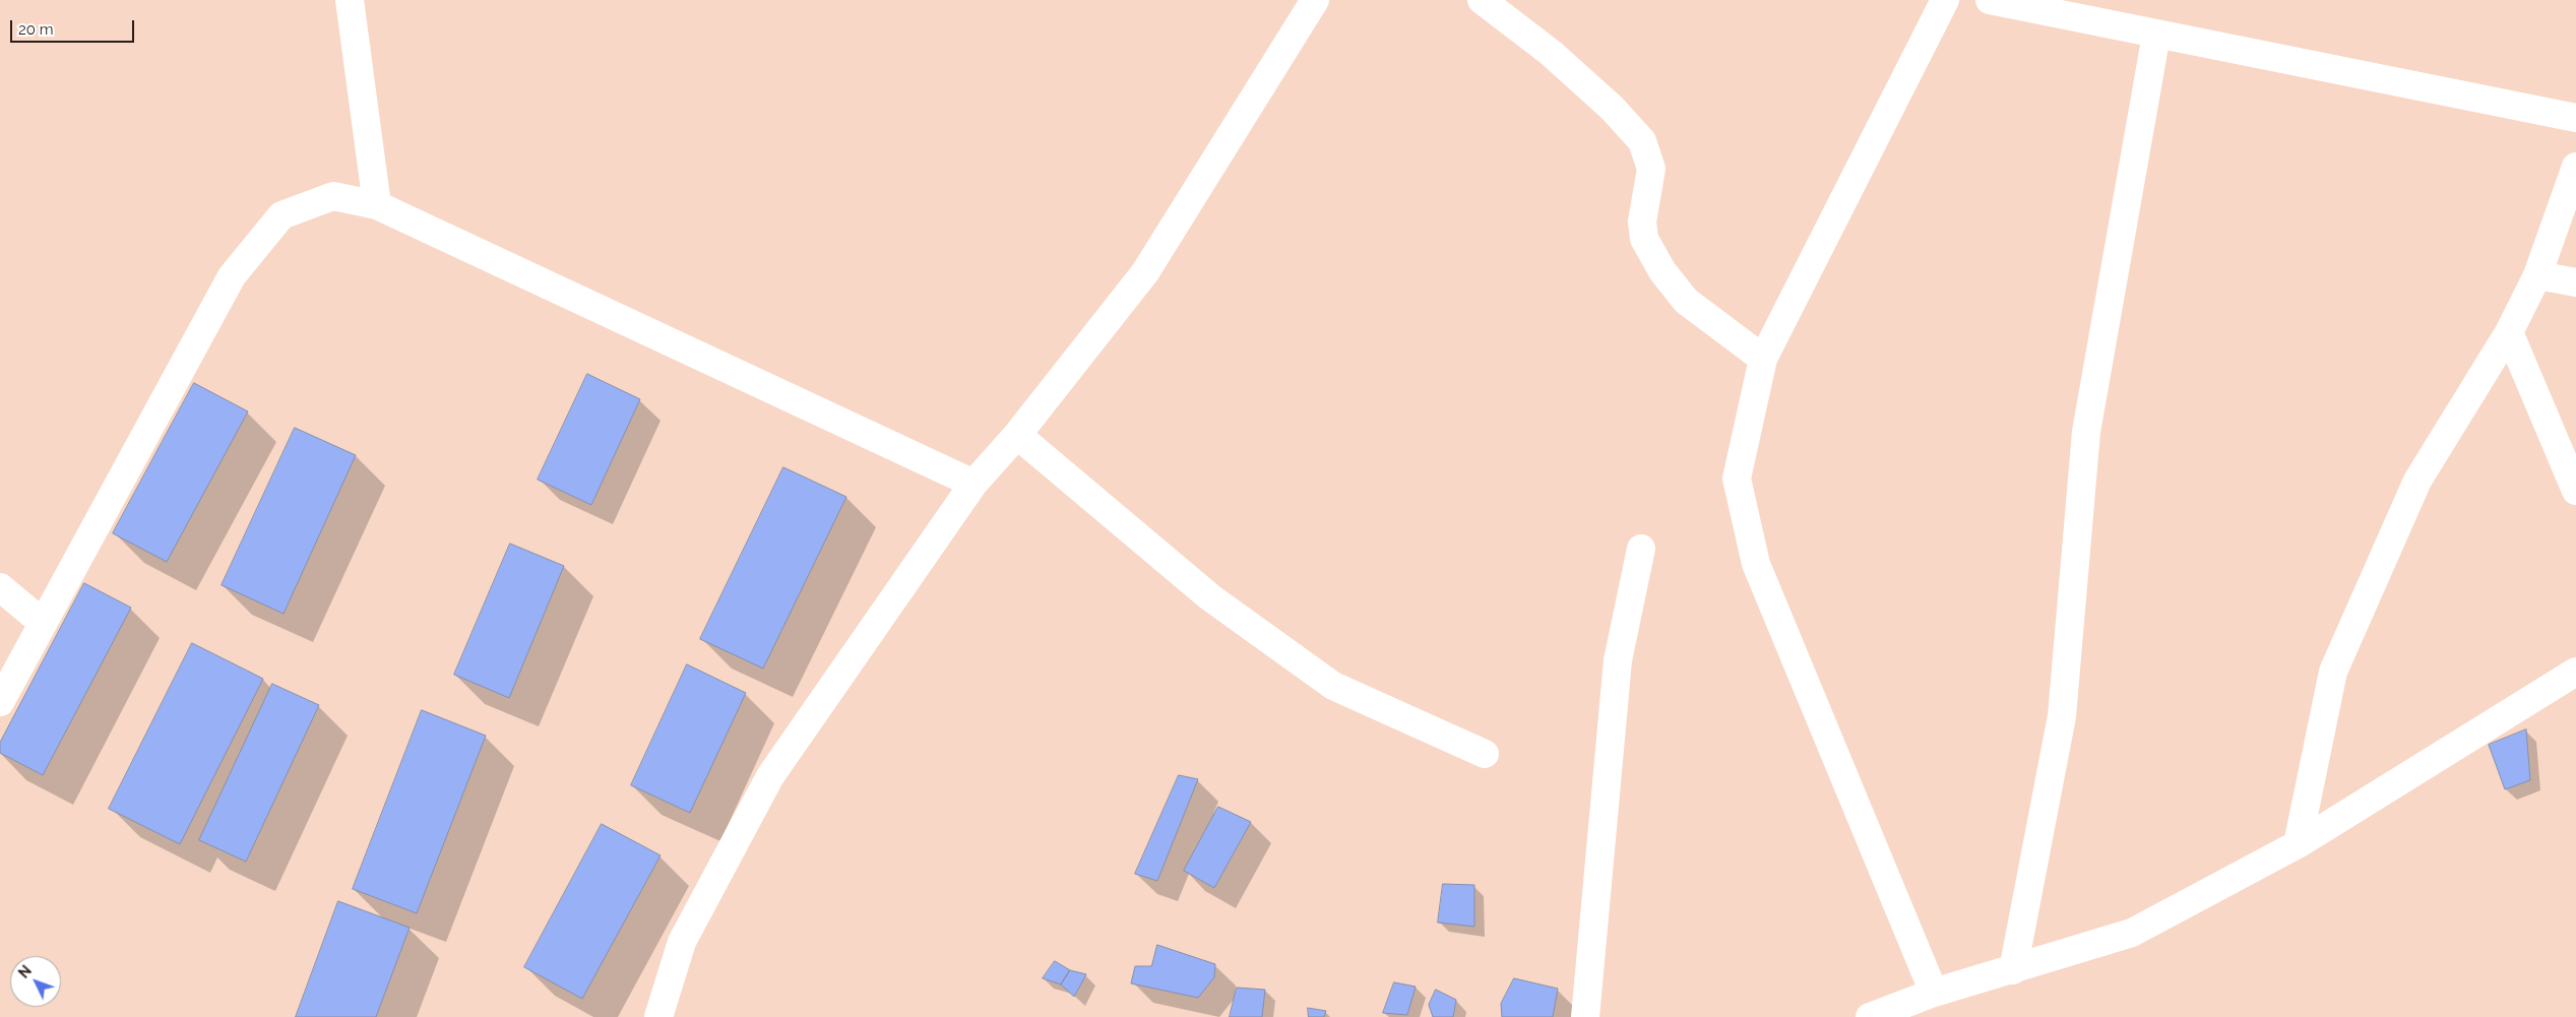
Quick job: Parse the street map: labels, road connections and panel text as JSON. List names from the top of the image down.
{
  "scale_bar": "20 m",
  "north": "top left"
}
